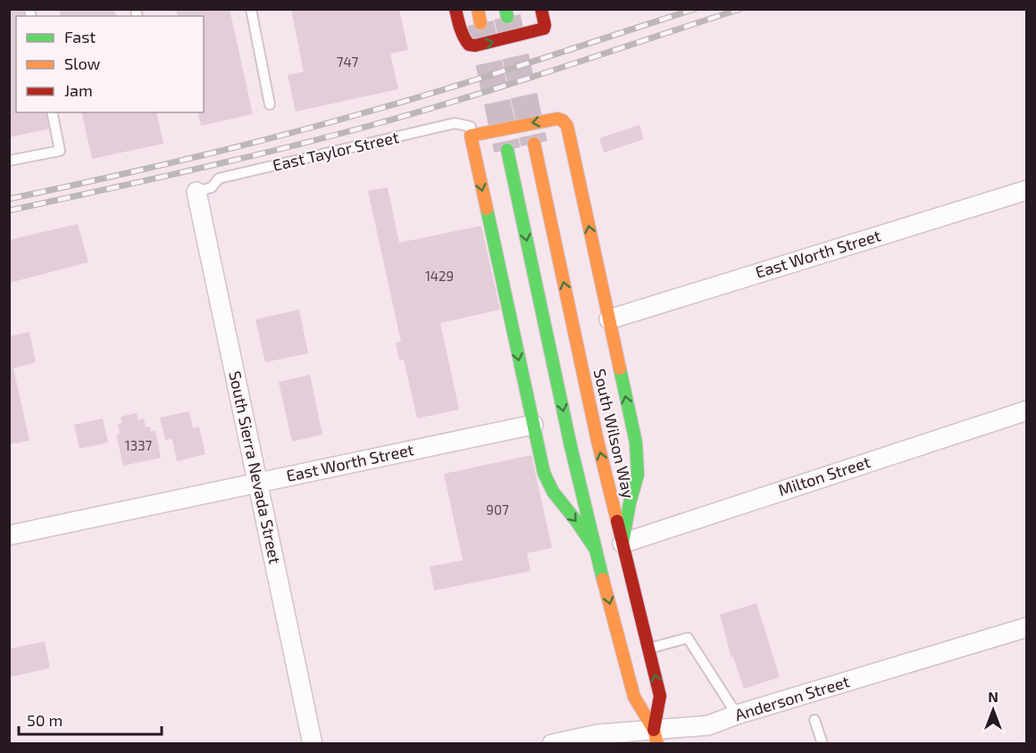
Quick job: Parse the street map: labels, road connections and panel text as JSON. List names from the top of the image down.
{
  "streets": {
    "main road": ["South Wilson Way"],
    "street": [
      "East Worth Street",
      "South Sierra Nevada Street",
      "Milton Street",
      "Anderson Street"
    ],
    "lane": ["East Taylor Street"]
  },
  "crossings": [
    ["East Taylor Street", "South Sierra Nevada Street"],
    ["East Worth Street", "South Sierra Nevada Street"],
    ["South Wilson Way", "Milton Street"],
    ["South Wilson Way", "Anderson Street"]
  ],
  "house_numbers": [
    "747",
    "1429",
    "1337",
    "907"
  ],
  "legend": ["Fast", "Slow", "Jam"],
  "scale_bar": "50 m",
  "north": "top"
}
